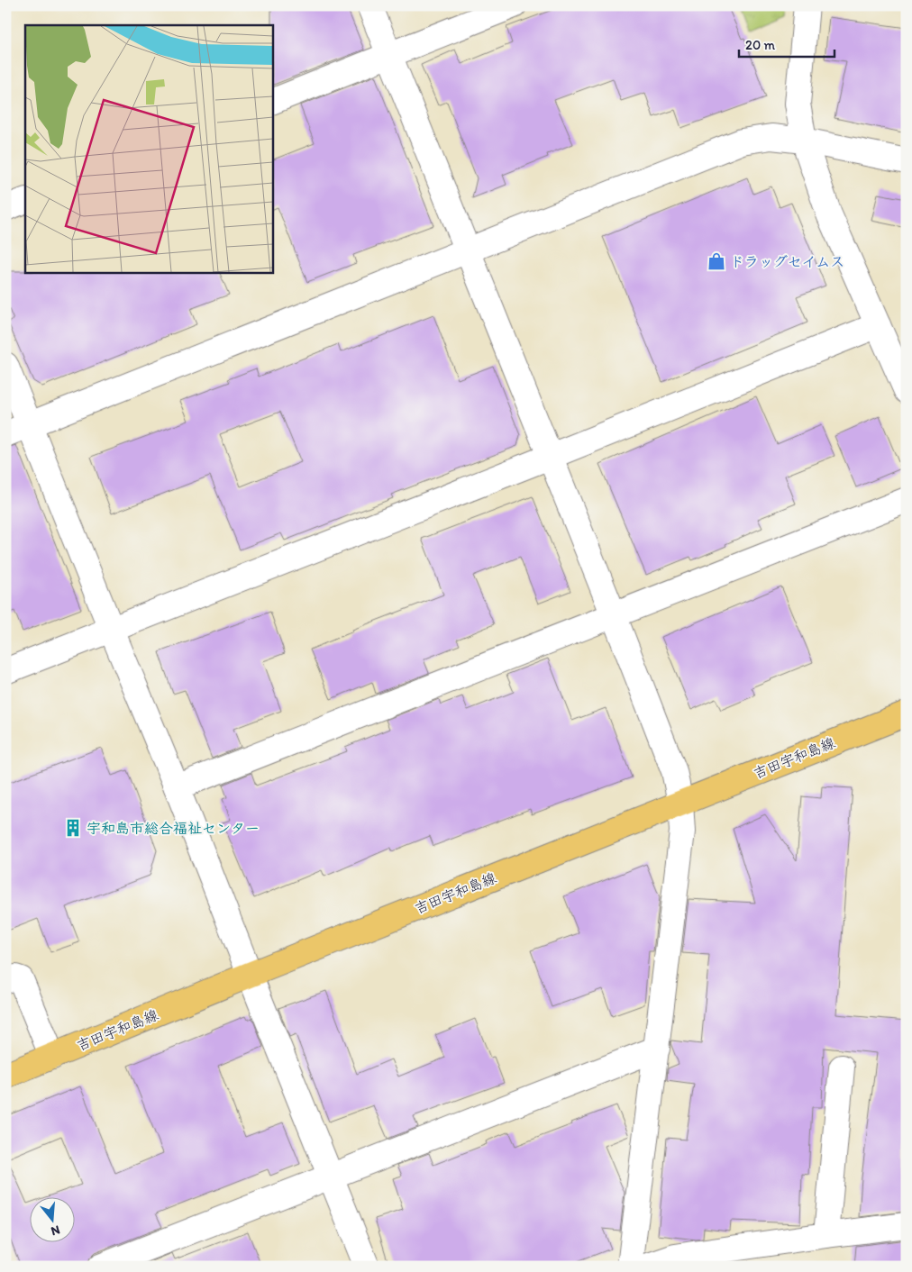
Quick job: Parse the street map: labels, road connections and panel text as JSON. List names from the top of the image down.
{
  "streets": {
    "main road": ["吉田宇和島線"]
  },
  "places": {
    "shop": ["ドラッグセイムス"],
    "building": ["宇和島市総合福祉センター"]
  },
  "scale_bar": "20 m",
  "north": "bottom"
}
